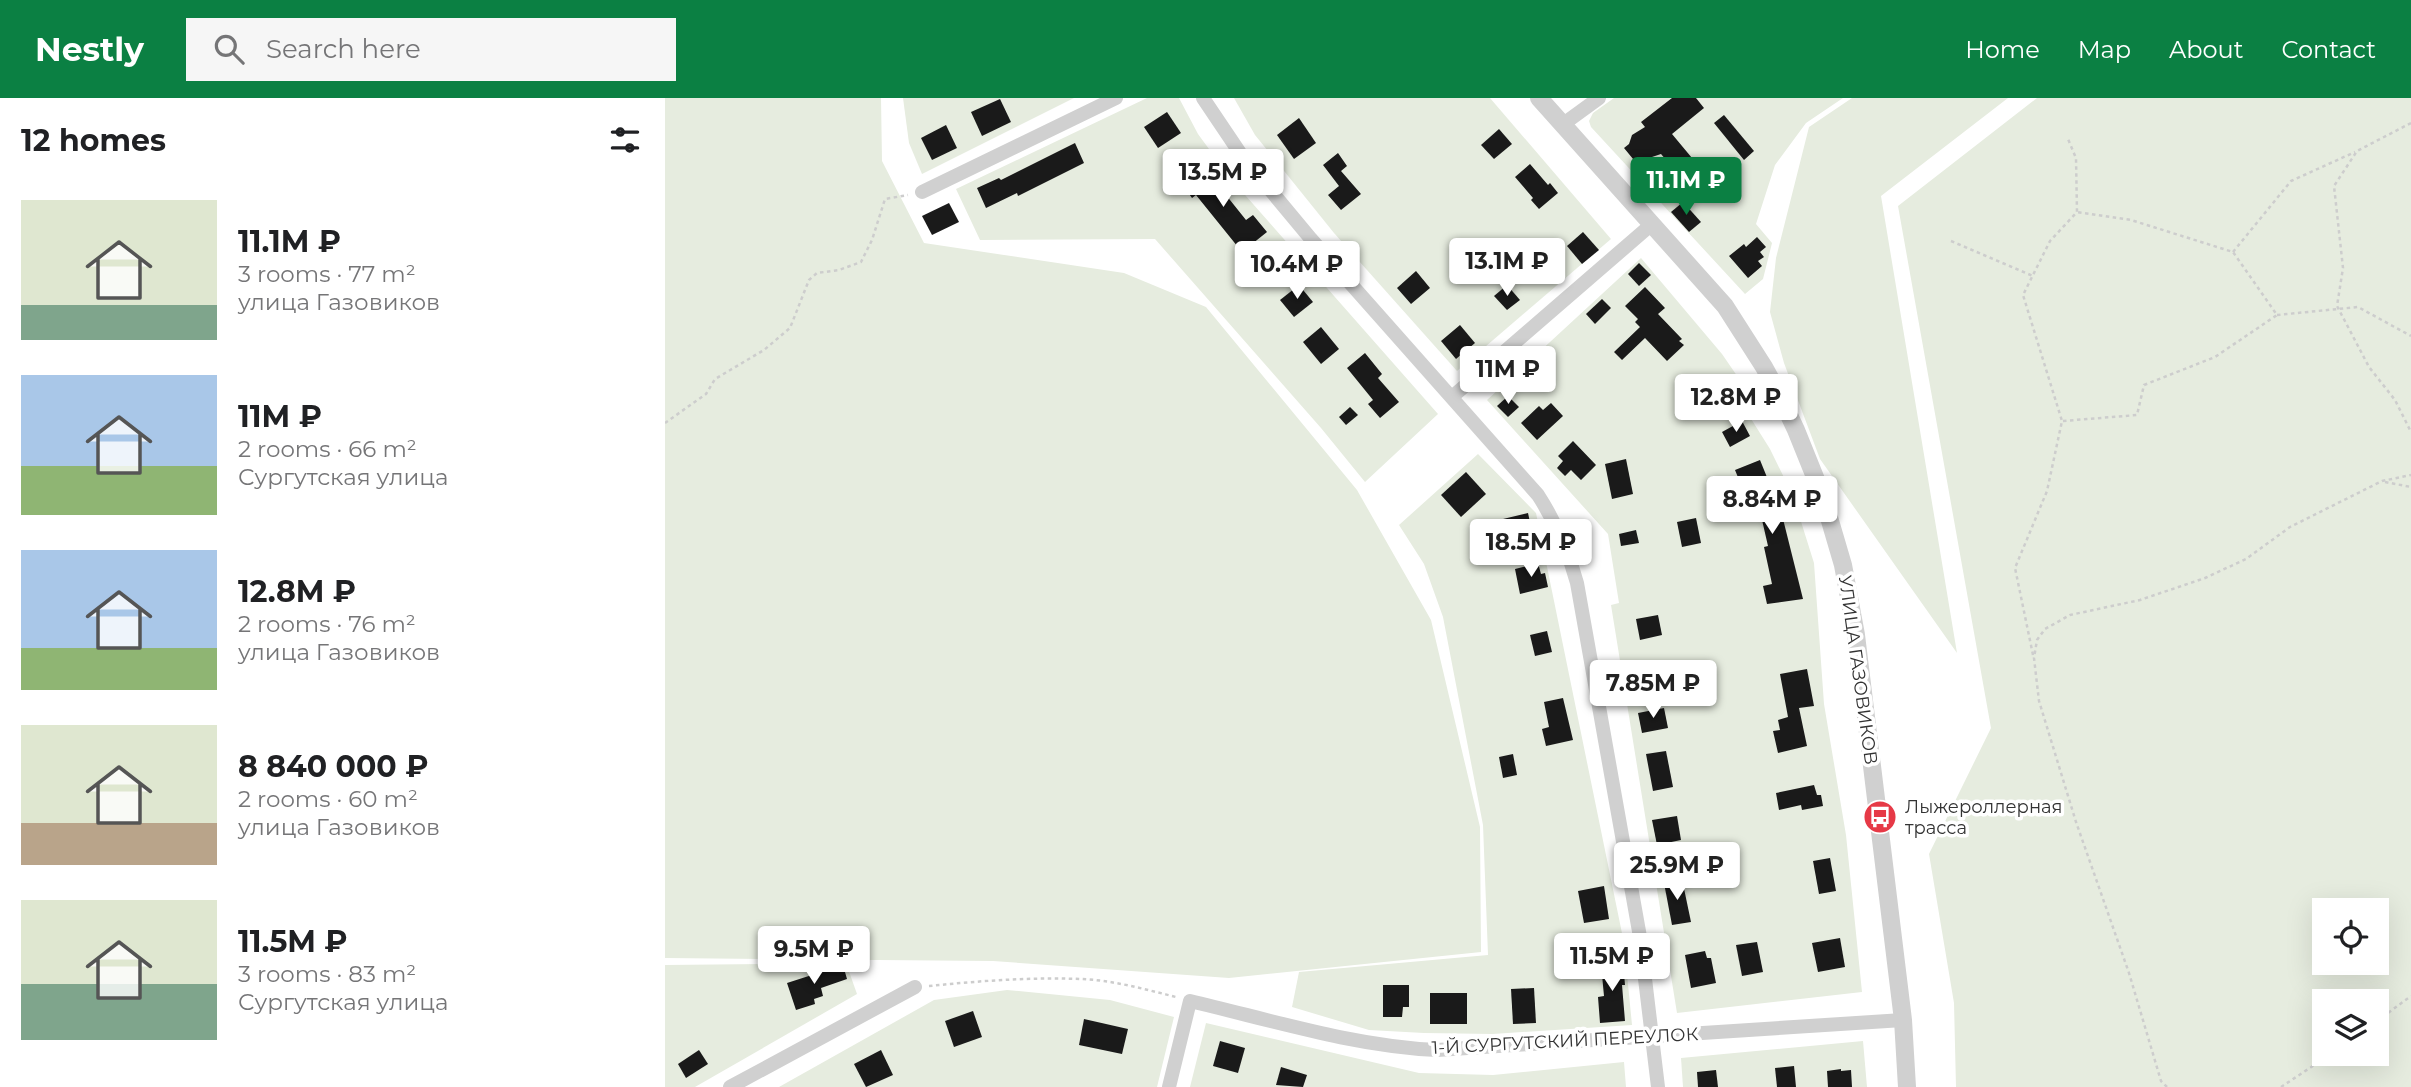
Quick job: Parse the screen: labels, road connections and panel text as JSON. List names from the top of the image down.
{
  "streets": {
    "street": ["УЛИЦА ГАЗОВИКОВ", "1-Й СУРГУТСКИЙ ПЕРЕУЛОК"]
  },
  "crossings": [
    ["УЛИЦА ГАЗОВИКОВ", "1-Й СУРГУТСКИЙ ПЕРЕУЛОК"]
  ],
  "places": {
    "bus stop": ["Лыжероллерная трасса"]
  },
  "page": {
    "header": "Nestly",
    "search": "Search here",
    "nav": [
      "Home",
      "Map",
      "About",
      "Contact"
    ],
    "heading": "12 homes",
    "price": [
      "13.5M ₽",
      "11.1M ₽",
      "13.1M ₽",
      "10.4M ₽",
      "11M ₽",
      "12.8M ₽",
      "8.84M ₽",
      "18.5M ₽",
      "7.85M ₽",
      "25.9M ₽",
      "9.5M ₽",
      "11.5M ₽"
    ],
    "list": [
      {
        "name": "11.1M ₽",
        "note": "3 rooms · 77 m² · улица Газовиков"
      },
      {
        "name": "11M ₽",
        "note": "2 rooms · 66 m² · Сургутская улица"
      },
      {
        "name": "12.8M ₽",
        "note": "2 rooms · 76 m² · улица Газовиков"
      },
      {
        "name": "8 840 000 ₽",
        "note": "2 rooms · 60 m² · улица Газовиков"
      },
      {
        "name": "11.5M ₽",
        "note": "3 rooms · 83 m² · Сургутская улица"
      }
    ]
  }
}
